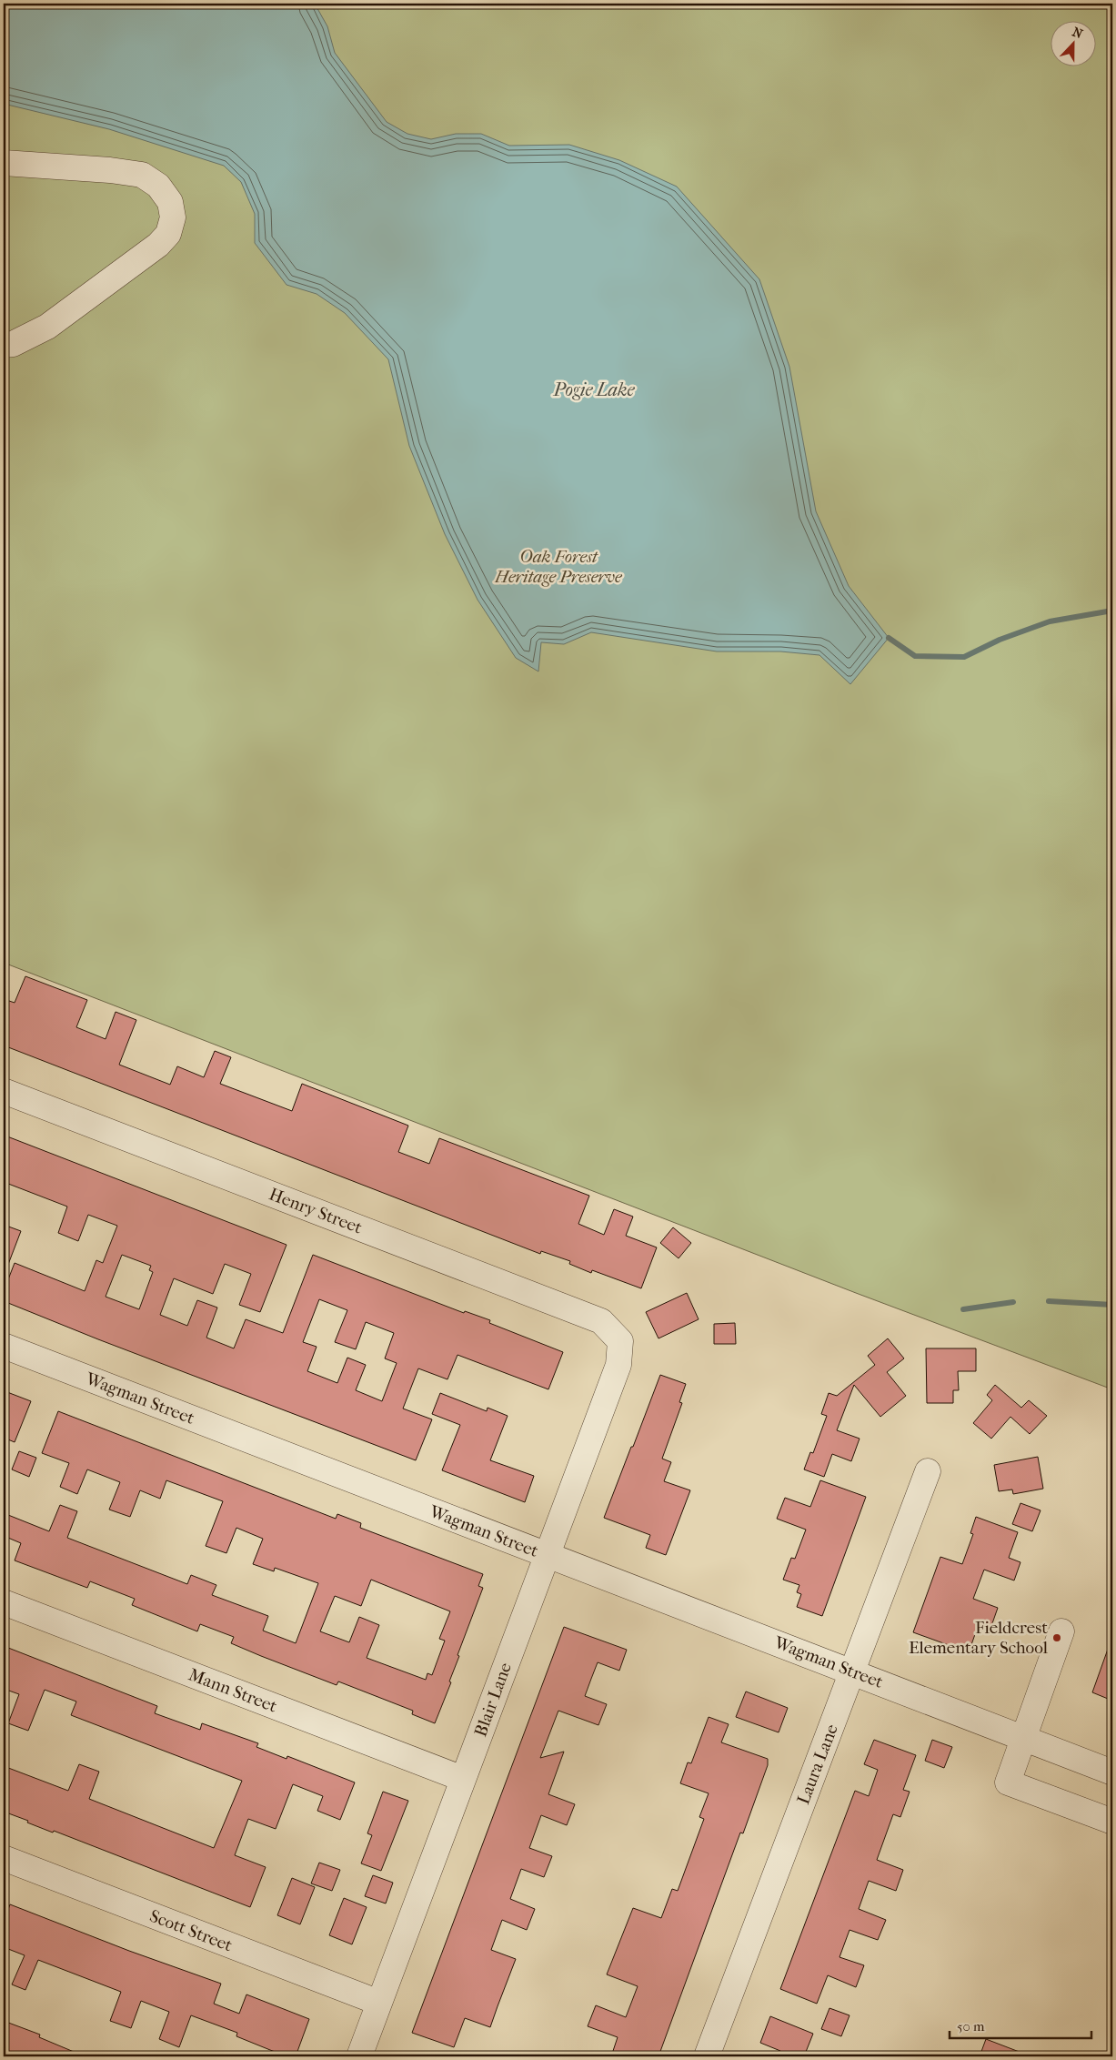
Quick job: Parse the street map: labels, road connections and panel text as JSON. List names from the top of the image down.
{
  "streets": {
    "street": [
      "Henry Street",
      "Wagman Street",
      "Mann Street",
      "Blair Lane",
      "Laura Lane",
      "Scott Street"
    ]
  },
  "crossings": [
    ["Henry Street", "Blair Lane"],
    ["Wagman Street", "Blair Lane"],
    ["Wagman Street", "Laura Lane"],
    ["Mann Street", "Blair Lane"],
    ["Blair Lane", "Scott Street"]
  ],
  "water": ["Pogie Lake"],
  "parks": ["Oak Forest Heritage Preserve"],
  "places": ["Fieldcrest Elementary School"],
  "scale_bar": "50 m",
  "north": "top"
}
